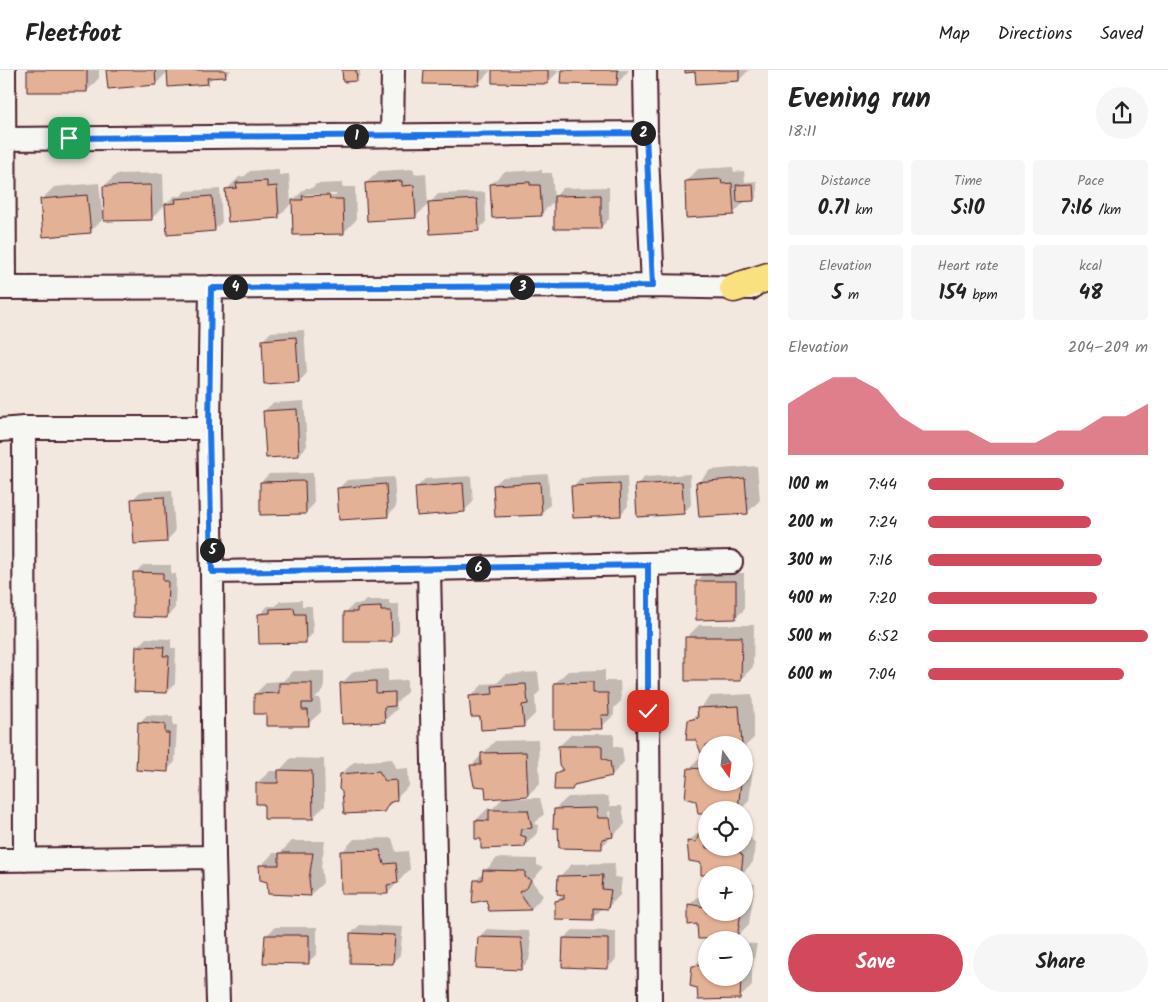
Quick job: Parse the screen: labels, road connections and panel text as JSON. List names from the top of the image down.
{
  "north": "bottom",
  "page": {
    "header": "Fleetfoot",
    "nav": ["Map", "Directions", "Saved"],
    "heading": ["Evening run", "18:11"],
    "pins": [
      "2",
      "1",
      "3",
      "4",
      "5",
      "6"
    ],
    "stats": [
      ["Distance", "0.71 km"],
      ["Time", "5:10"],
      ["Pace", "7:16 /km"],
      ["Elevation", "5 m"],
      ["Heart rate", "154 bpm"],
      ["kcal", "48"]
    ],
    "chart": ["Elevation", "204–209 m"],
    "list": [
      {
        "name": "100 m",
        "note": "7:44"
      },
      {
        "name": "200 m",
        "note": "7:24"
      },
      {
        "name": "300 m",
        "note": "7:16"
      },
      {
        "name": "400 m",
        "note": "7:20"
      },
      {
        "name": "500 m",
        "note": "6:52"
      },
      {
        "name": "600 m",
        "note": "7:04"
      }
    ],
    "map_buttons": ["+", "−"],
    "buttons": ["Save", "Share"]
  }
}
